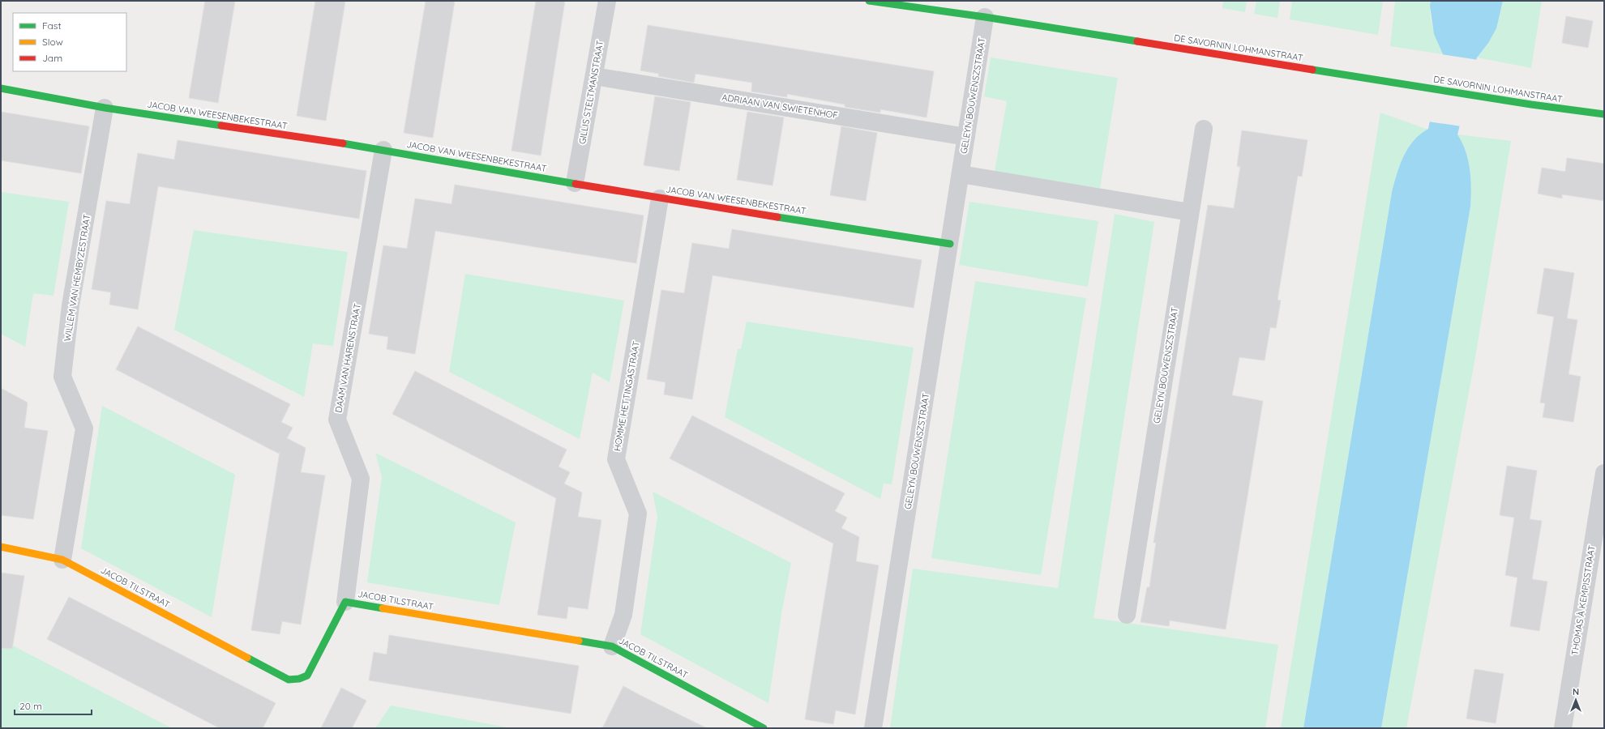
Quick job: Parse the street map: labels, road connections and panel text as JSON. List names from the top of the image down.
{
  "streets": {
    "street": [
      "DE SAVORNIN LOHMANSTRAAT",
      "GILLIS STELTMANSTRAAT",
      "GELEYN BOUWENSZSTRAAT",
      "ADRIAAN VAN SWIETENHOF",
      "JACOB VAN WEESENBEKESTRAAT",
      "WILLEM VAN HEMBYZESTRAAT",
      "DAAM VAN HARENSTRAAT",
      "HOMME HETTINGASTRAAT",
      "JACOB TILSTRAAT",
      "THOMAS À KEMPISSTRAAT"
    ]
  },
  "crossings": [
    ["DE SAVORNIN LOHMANSTRAAT", "GELEYN BOUWENSZSTRAAT"],
    ["GILLIS STELTMANSTRAAT", "ADRIAAN VAN SWIETENHOF"],
    ["GILLIS STELTMANSTRAAT", "JACOB VAN WEESENBEKESTRAAT"],
    ["GELEYN BOUWENSZSTRAAT", "ADRIAAN VAN SWIETENHOF"],
    ["GELEYN BOUWENSZSTRAAT", "JACOB VAN WEESENBEKESTRAAT"],
    ["JACOB VAN WEESENBEKESTRAAT", "WILLEM VAN HEMBYZESTRAAT"],
    ["JACOB VAN WEESENBEKESTRAAT", "DAAM VAN HARENSTRAAT"],
    ["JACOB VAN WEESENBEKESTRAAT", "HOMME HETTINGASTRAAT"],
    ["WILLEM VAN HEMBYZESTRAAT", "JACOB TILSTRAAT"],
    ["DAAM VAN HARENSTRAAT", "JACOB TILSTRAAT"],
    ["HOMME HETTINGASTRAAT", "JACOB TILSTRAAT"]
  ],
  "legend": ["Fast", "Slow", "Jam"],
  "scale_bar": "20 m",
  "north": "top"
}
